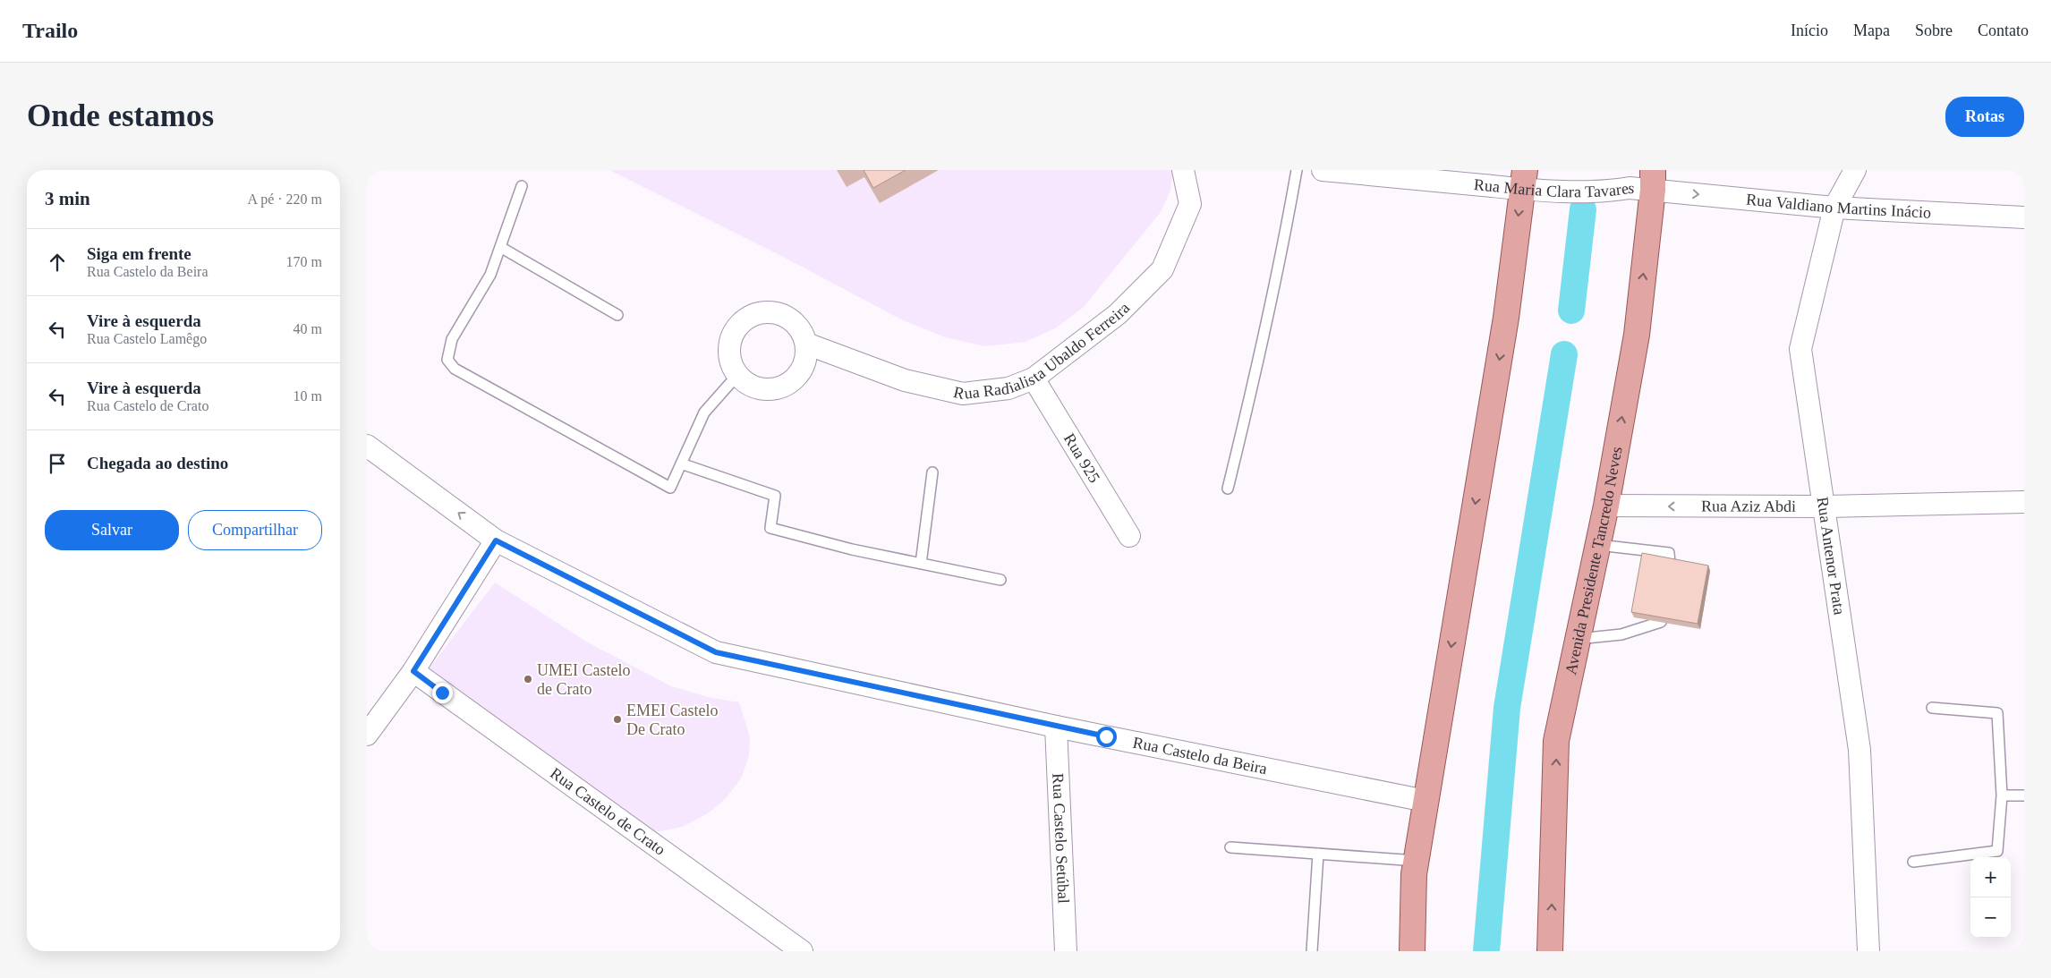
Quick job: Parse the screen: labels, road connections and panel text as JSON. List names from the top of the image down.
{
  "streets": {
    "main road": ["Avenida Presidente Tancredo Neves"],
    "street": [
      "Rua Maria Clara Tavares",
      "Rua Valdiano Martins Inácio",
      "Rua Radialista Ubaldo Ferreira",
      "Rua 925",
      "Rua Aziz Abdi",
      "Rua Antenor Prata",
      "Rua Castelo da Beira",
      "Rua Castelo de Crato",
      "Rua Castelo Setúbal"
    ]
  },
  "crossings": [
    ["Rua Maria Clara Tavares", "Rua Valdiano Martins Inácio"],
    ["Rua Maria Clara Tavares", "Avenida Presidente Tancredo Neves"],
    ["Rua Valdiano Martins Inácio", "Rua Antenor Prata"],
    ["Rua Valdiano Martins Inácio", "Avenida Presidente Tancredo Neves"],
    ["Rua Radialista Ubaldo Ferreira", "Rua 925"],
    ["Rua Aziz Abdi", "Rua Antenor Prata"],
    ["Rua Aziz Abdi", "Avenida Presidente Tancredo Neves"],
    ["Rua Castelo da Beira", "Rua Castelo Setúbal"]
  ],
  "one_way": ["Rua Valdiano Martins Inácio", "Rua Aziz Abdi"],
  "places": ["UMEI Castelo de Crato", "EMEI Castelo De Crato"],
  "page": {
    "header": "Trailo",
    "nav": [
      "Início",
      "Mapa",
      "Sobre",
      "Contato"
    ],
    "buttons": [
      "Rotas",
      ["Salvar", "Compartilhar"]
    ],
    "title": "Onde estamos",
    "heading": ["3 min", "A pé · 220 m"],
    "list": [
      ["Siga em frente", "Rua Castelo da Beira", "170 m"],
      ["Vire à esquerda", "Rua Castelo Lamêgo", "40 m"],
      ["Vire à esquerda", "Rua Castelo de Crato", "10 m"],
      "Chegada ao destino"
    ],
    "map_buttons": ["+", "−"]
  }
}
